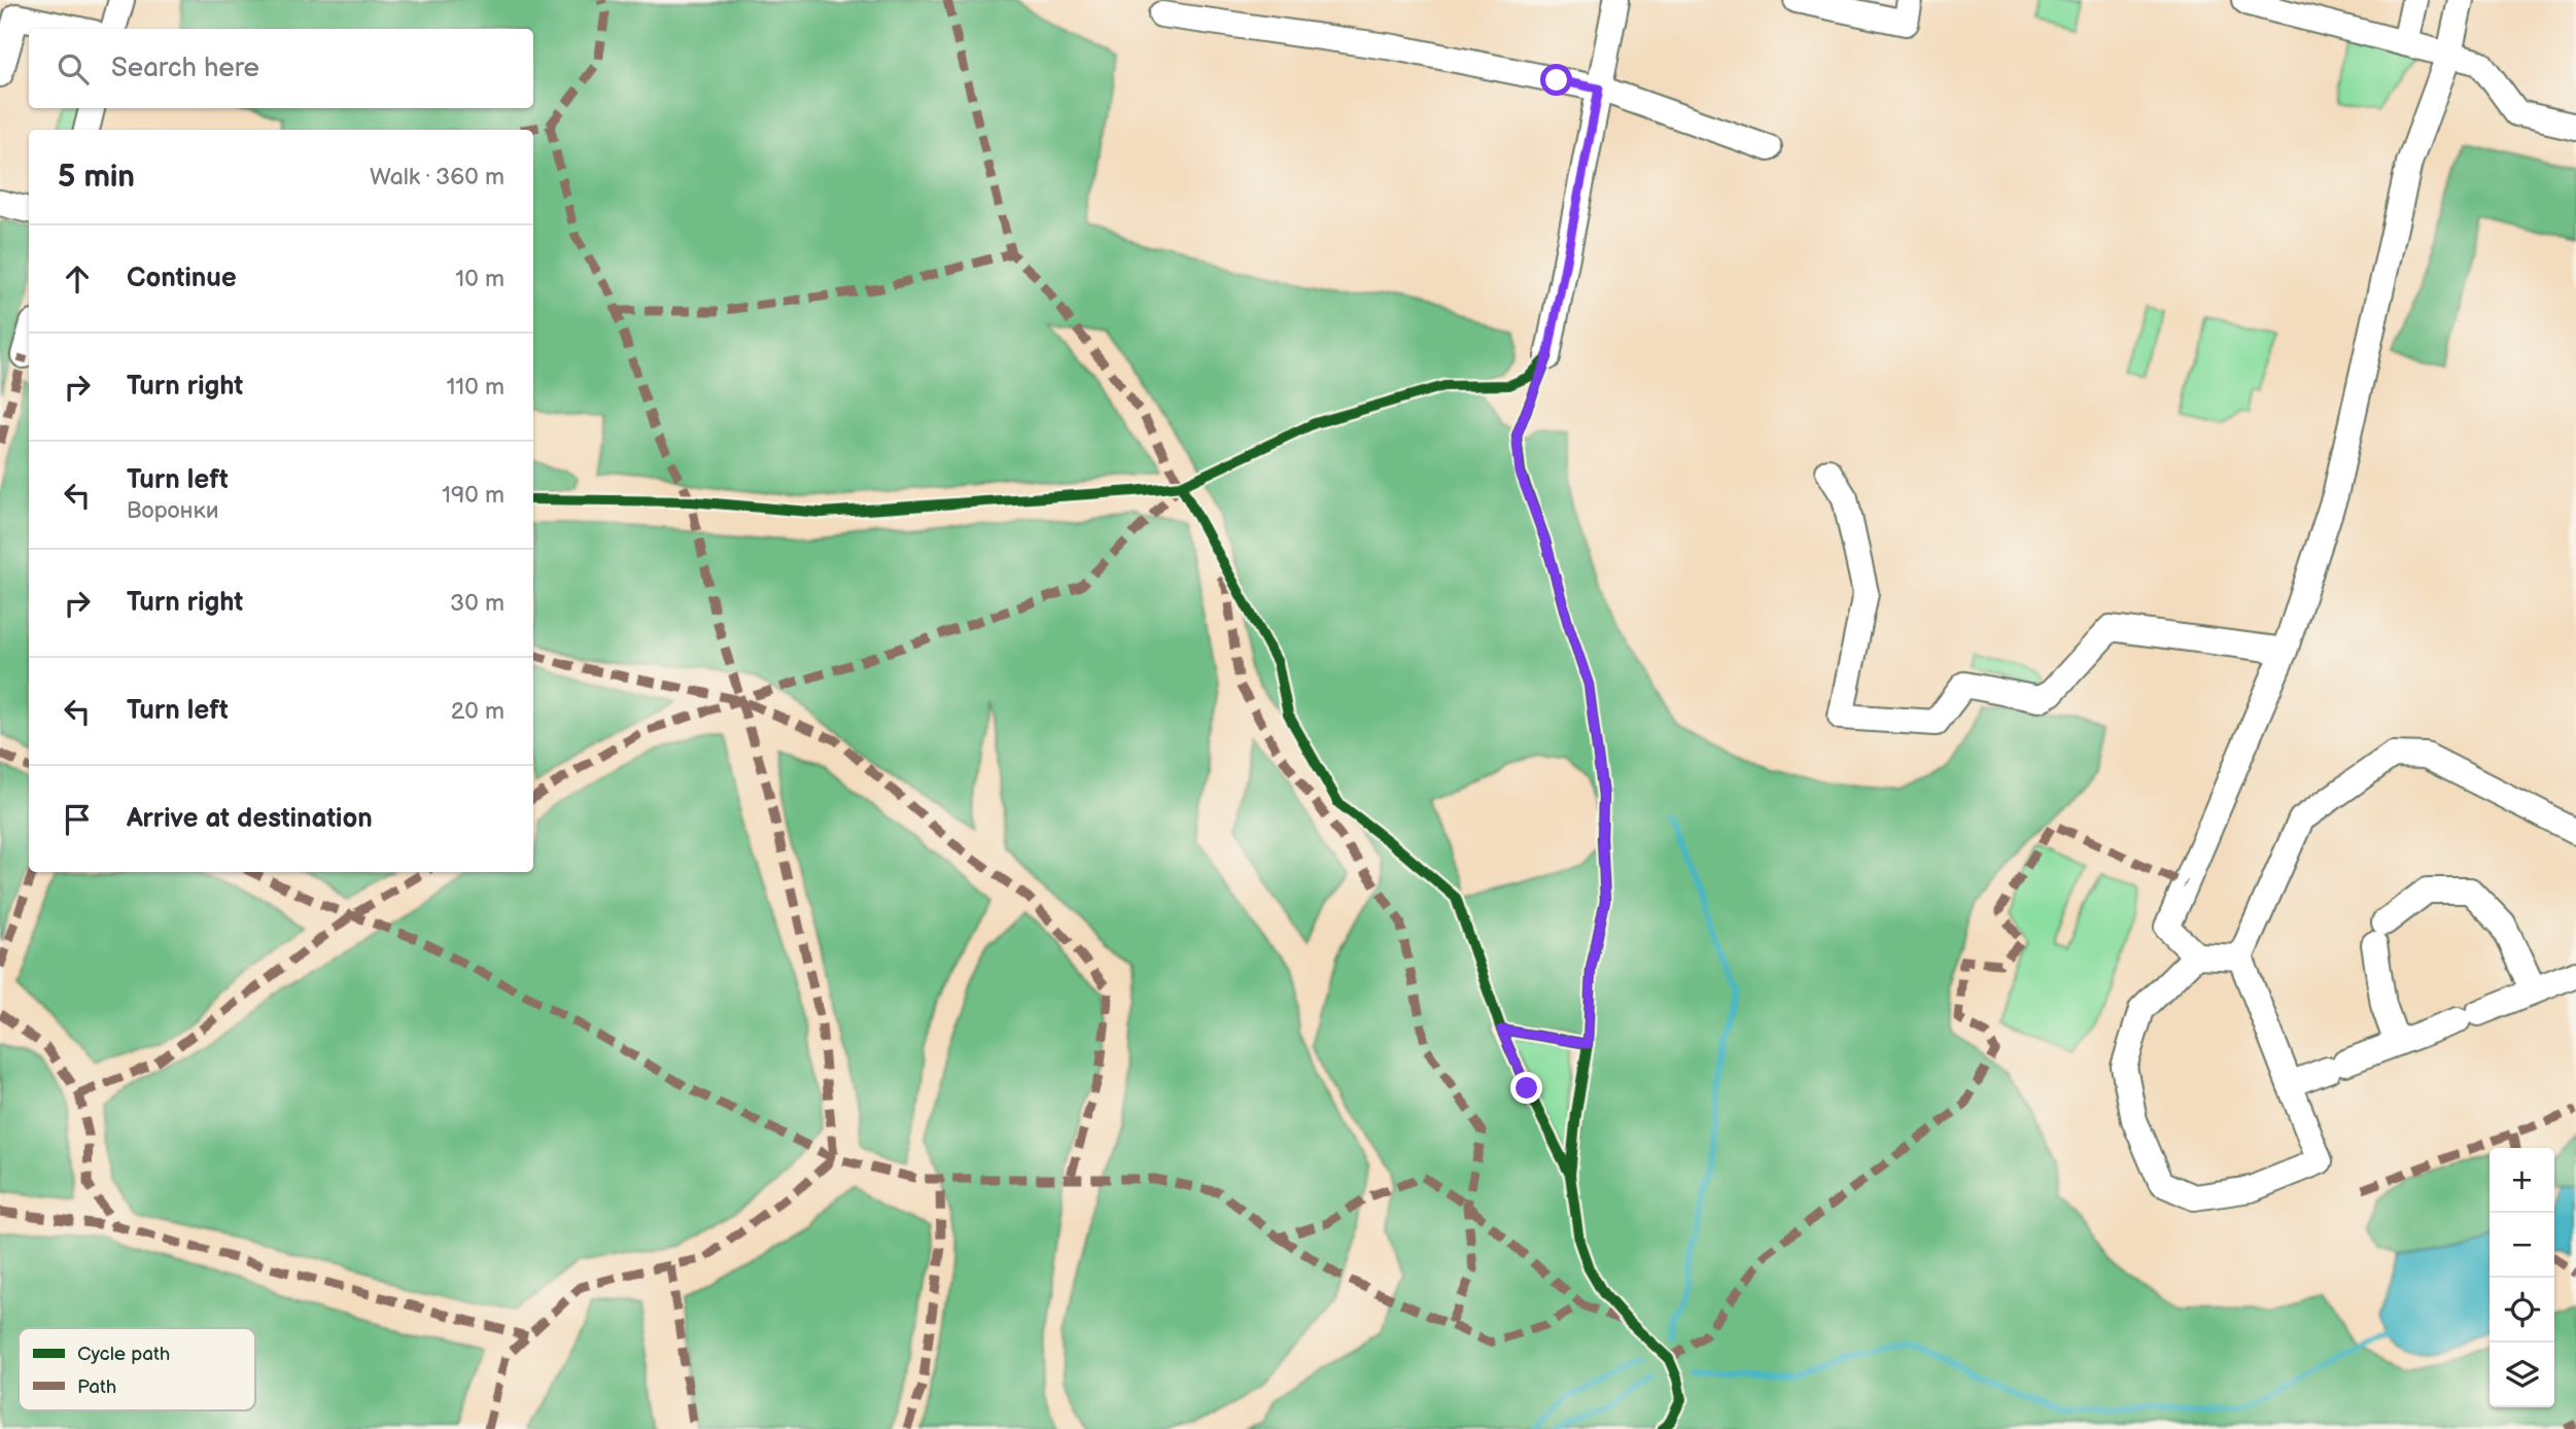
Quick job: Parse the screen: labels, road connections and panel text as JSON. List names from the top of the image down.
{
  "legend": ["Cycle path", "Path"],
  "page": {
    "search": "Search here",
    "heading": ["5 min", "Walk · 360 m"],
    "list": [
      ["Continue", "10 m"],
      ["Turn right", "110 m"],
      ["Turn left", "Воронки", "190 m"],
      ["Turn right", "30 m"],
      ["Turn left", "20 m"],
      "Arrive at destination"
    ],
    "map_buttons": ["+", "−"]
  }
}
